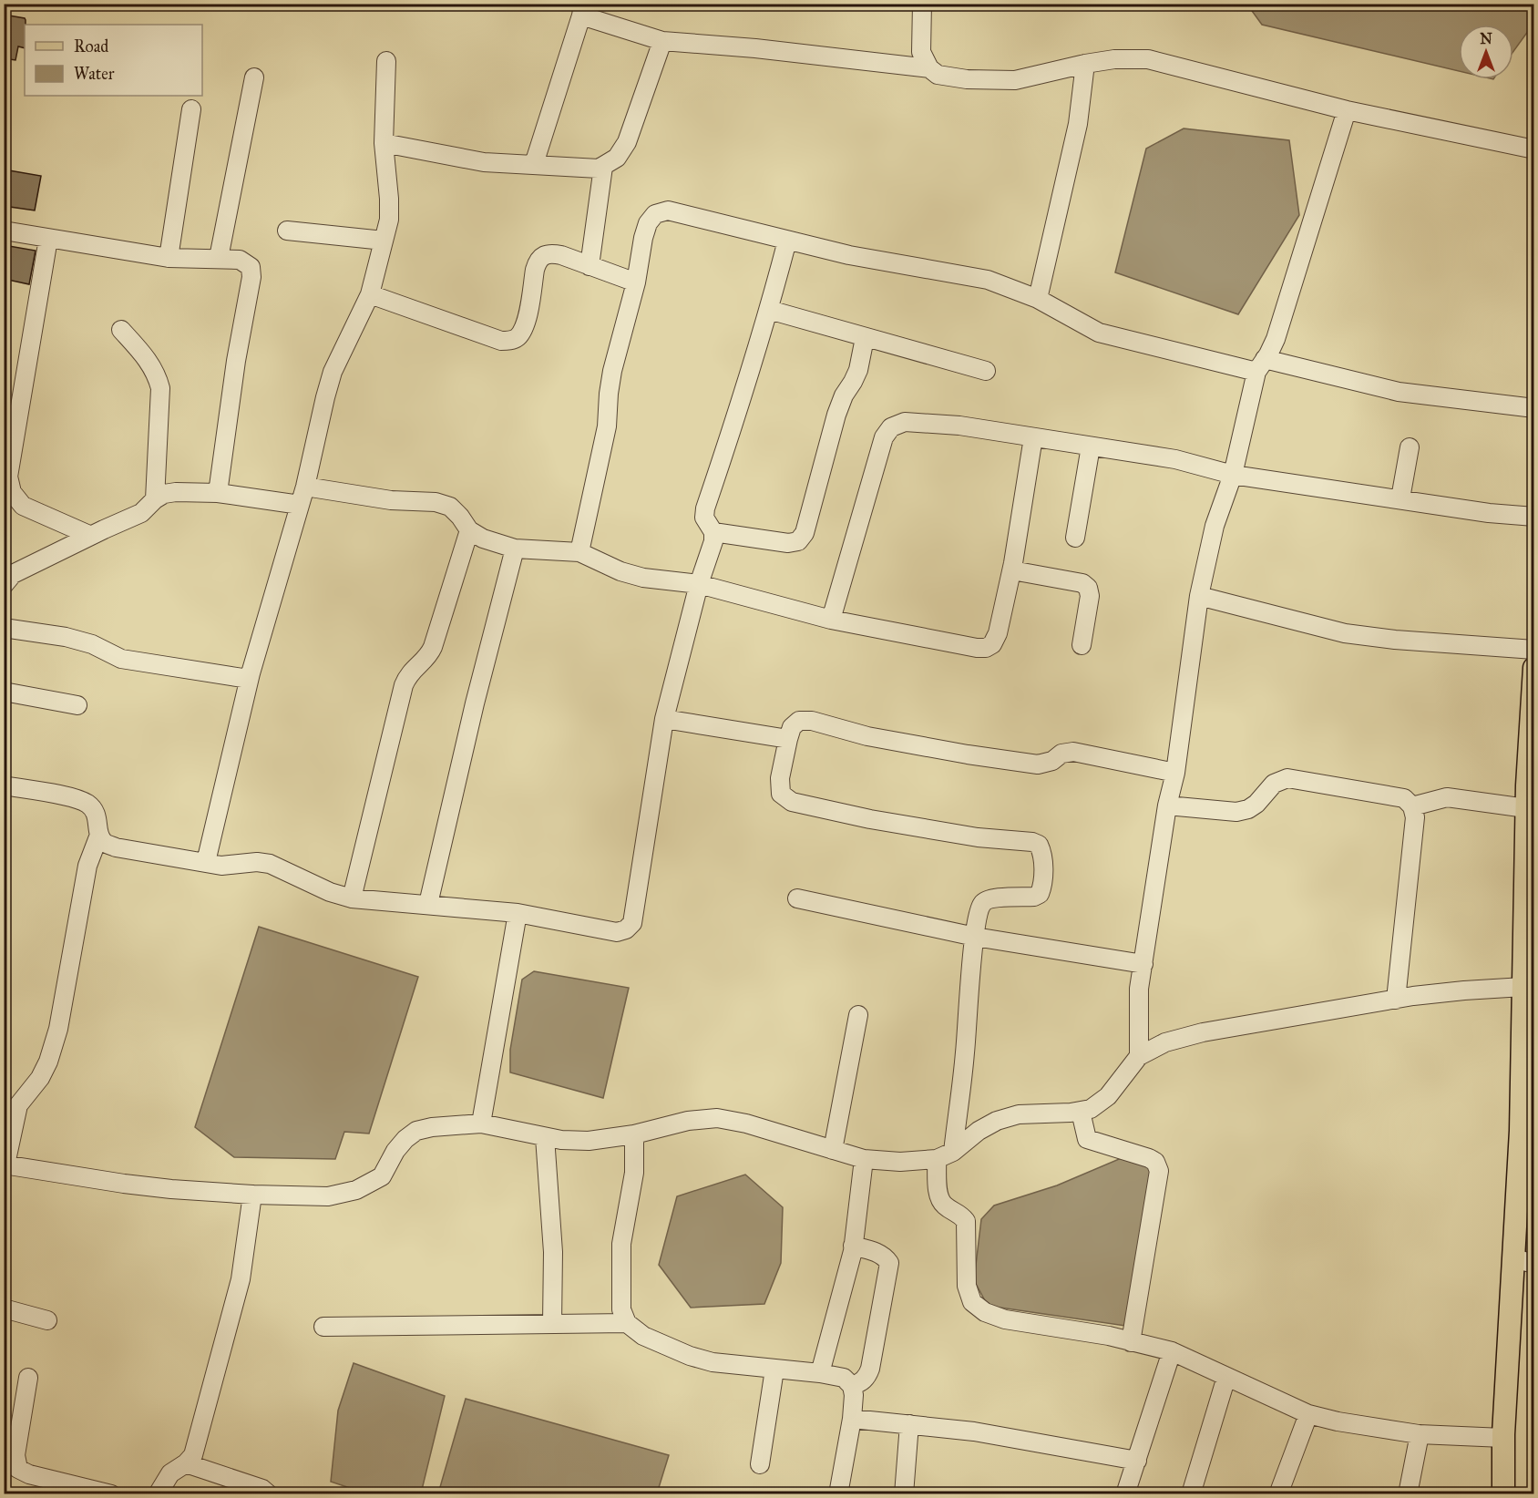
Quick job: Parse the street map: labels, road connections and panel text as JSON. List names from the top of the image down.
{
  "legend": ["Road", "Water"],
  "north": "top"
}
